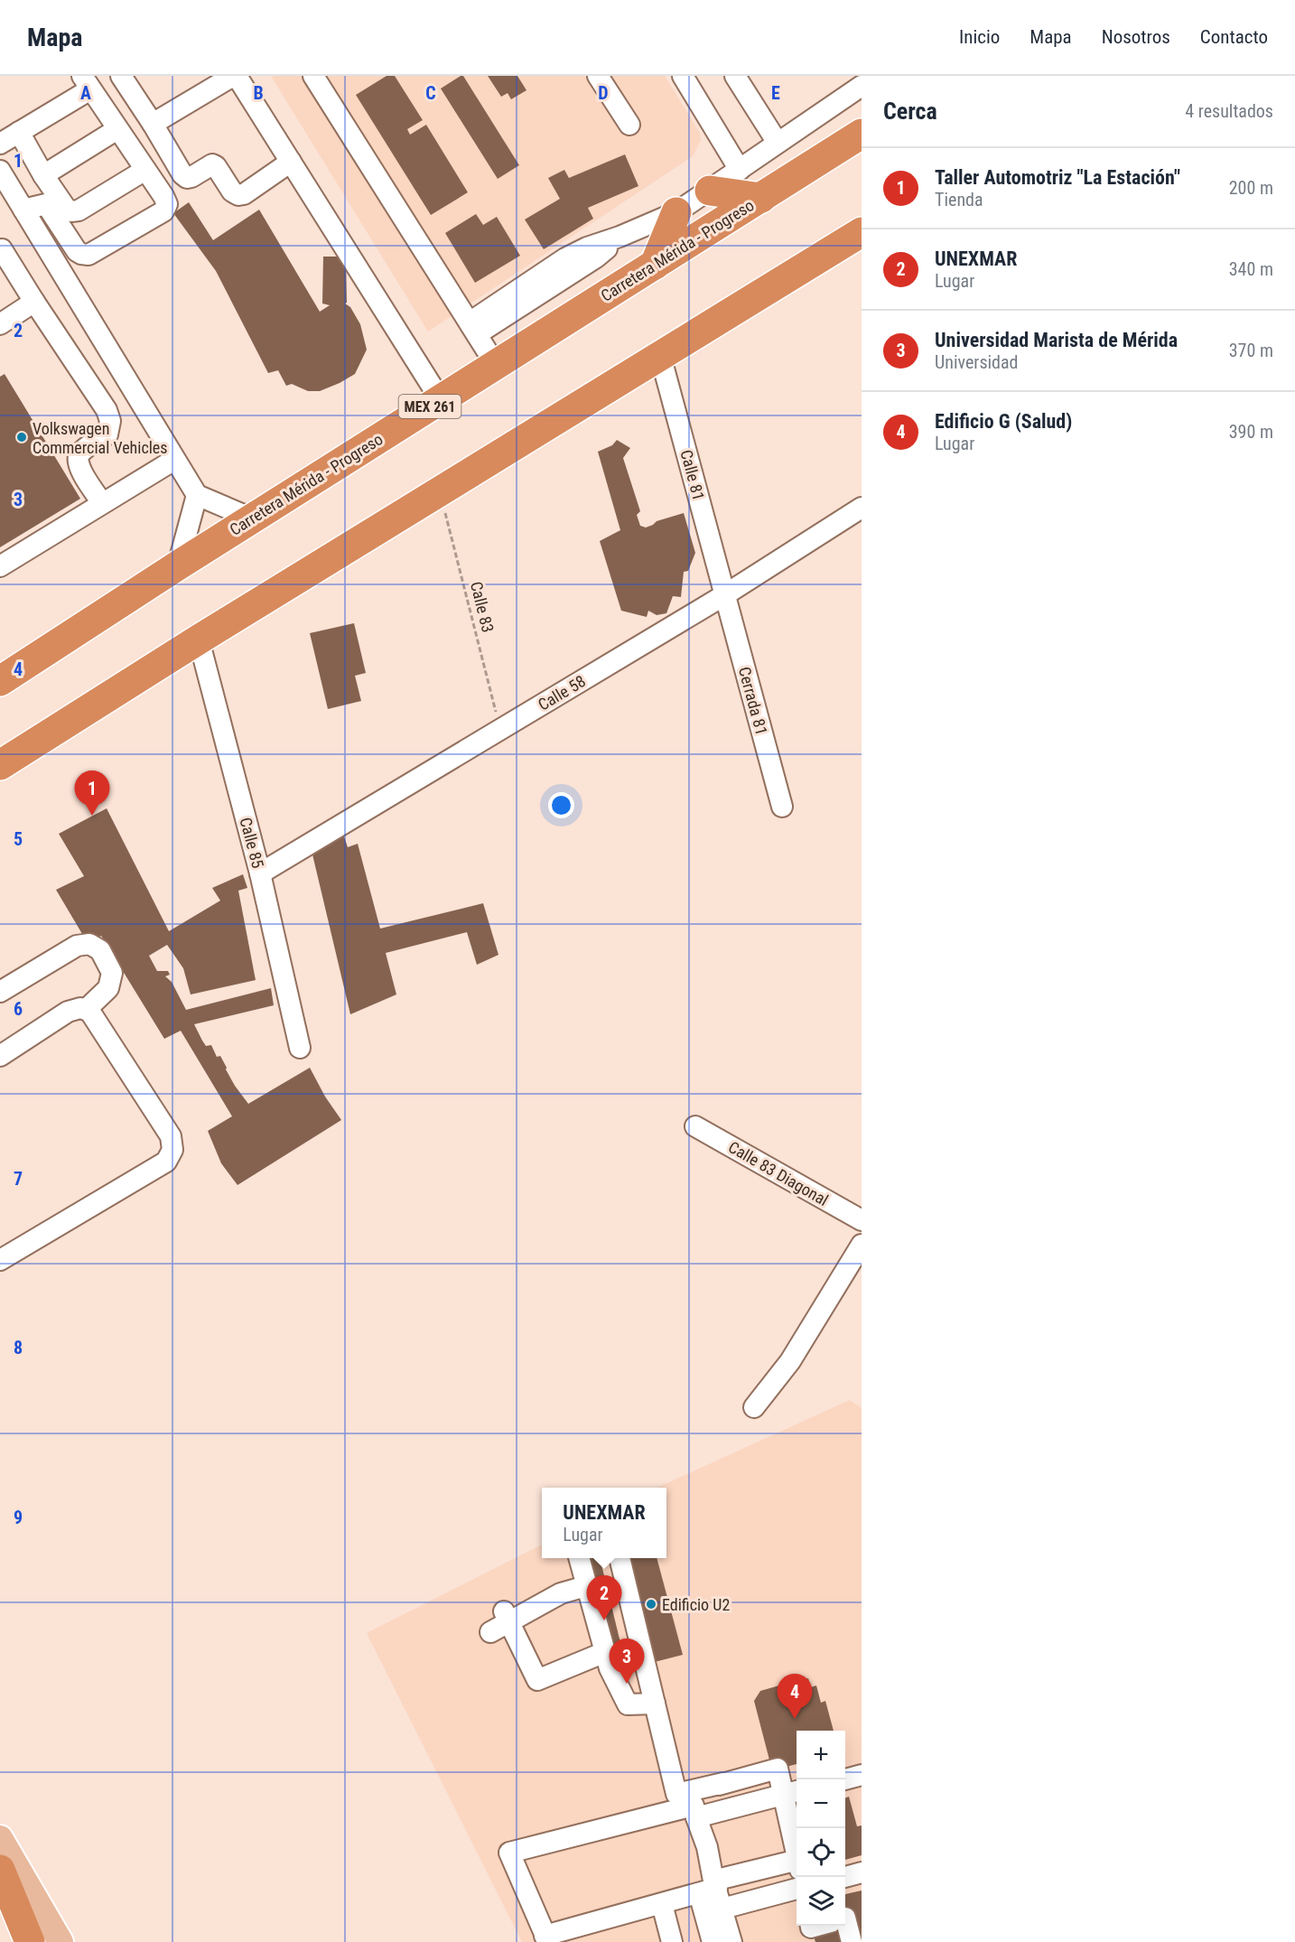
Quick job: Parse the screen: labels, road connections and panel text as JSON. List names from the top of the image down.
{
  "streets": {
    "highway": ["Carretera Mérida - Progreso", "MEX 261"],
    "street": [
      "Calle 81",
      "Calle 58",
      "Cerrada 81",
      "Calle 85",
      "Calle 83 Diagonal"
    ],
    "path": ["Calle 83"]
  },
  "crossings": [
    ["Calle 81", "Calle 58"],
    ["Calle 81", "Cerrada 81"],
    ["Calle 83", "Calle 58"],
    ["Calle 58", "Cerrada 81"],
    ["Calle 58", "Calle 85"]
  ],
  "places": ["Volkswagen Commercial Vehicles", "Edificio U2"],
  "page": {
    "header": "Mapa",
    "nav": [
      "Inicio",
      "Mapa",
      "Nosotros",
      "Contacto"
    ],
    "heading": ["Cerca", "4 resultados"],
    "list": [
      {
        "mark": "1",
        "name": "Taller Automotriz \"La Estación\"",
        "note": "Tienda",
        "value": "200 m"
      },
      {
        "mark": "2",
        "name": "UNEXMAR",
        "note": "Lugar",
        "value": "340 m"
      },
      {
        "mark": "3",
        "name": "Universidad Marista de Mérida",
        "note": "Universidad",
        "value": "370 m"
      },
      {
        "mark": "4",
        "name": "Edificio G (Salud)",
        "note": "Lugar",
        "value": "390 m"
      }
    ],
    "pins": [
      "1",
      "2",
      "3",
      "4"
    ],
    "popup": ["UNEXMAR", "Lugar"],
    "map_buttons": ["+", "−"]
  },
  "grid": {
    "columns": [
      "A",
      "B",
      "C",
      "D",
      "E"
    ],
    "rows": [
      "1",
      "2",
      "3",
      "4",
      "5",
      "6",
      "7",
      "8",
      "9"
    ]
  }
}
